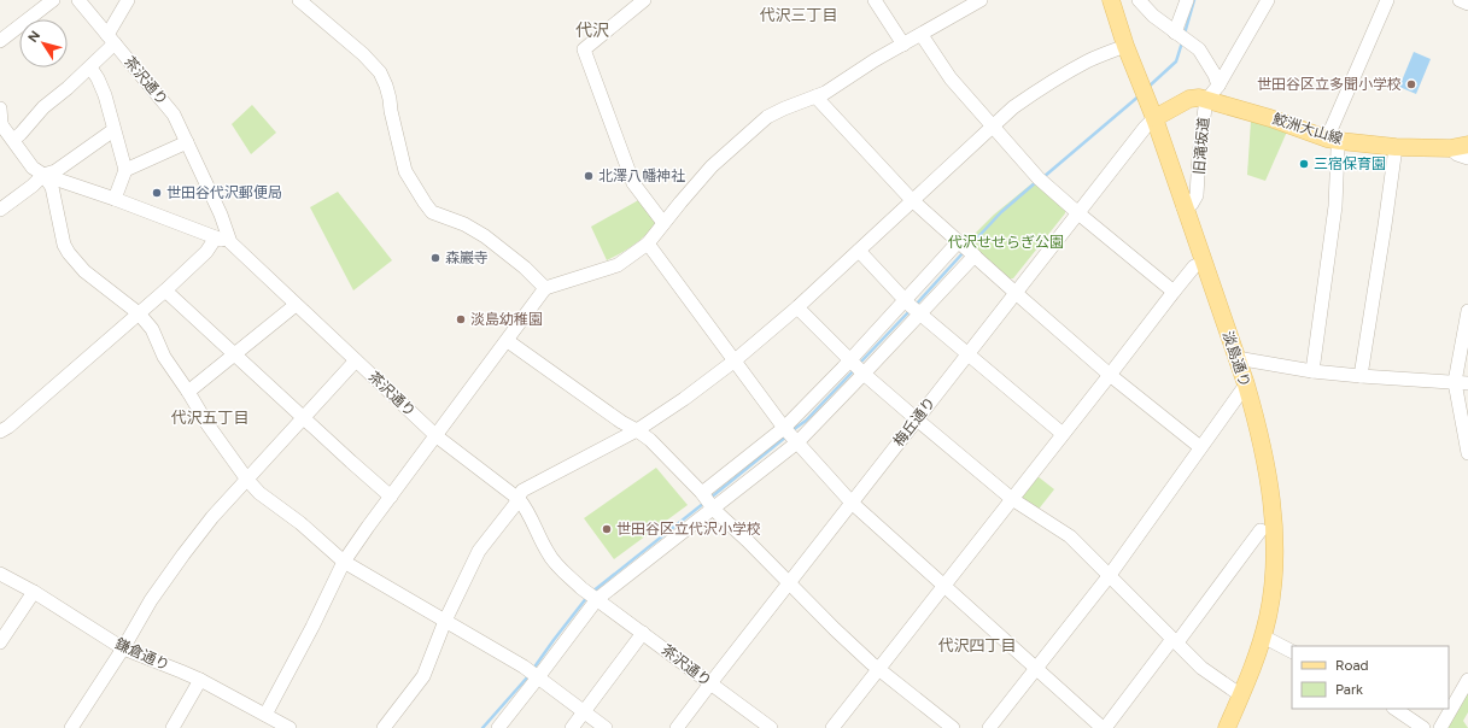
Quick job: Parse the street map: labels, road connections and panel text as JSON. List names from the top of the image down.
{
  "streets": {
    "main road": ["鮫洲大山線", "淡島通り"],
    "street": [
      "茶沢通り",
      "旧滝坂道",
      "梅丘通り",
      "鎌倉通り"
    ]
  },
  "crossings": [
    ["茶沢通り", "梅丘通り"],
    ["鮫洲大山線", "旧滝坂道"],
    ["鮫洲大山線", "淡島通り"],
    ["鮫洲大山線", "梅丘通り"],
    ["旧滝坂道", "淡島通り"],
    ["淡島通り", "梅丘通り"]
  ],
  "districts": [
    "代沢三丁目",
    "代沢",
    "代沢五丁目",
    "代沢四丁目"
  ],
  "parks": ["代沢せせらぎ公園"],
  "places": [
    "世田谷区立多聞小学校",
    "三宿保育園",
    "北澤八幡神社",
    "世田谷代沢郵便局",
    "森巖寺",
    "淡島幼稚園",
    "世田谷区立代沢小学校"
  ],
  "legend": ["Road", "Park"],
  "north": "top left"
}
